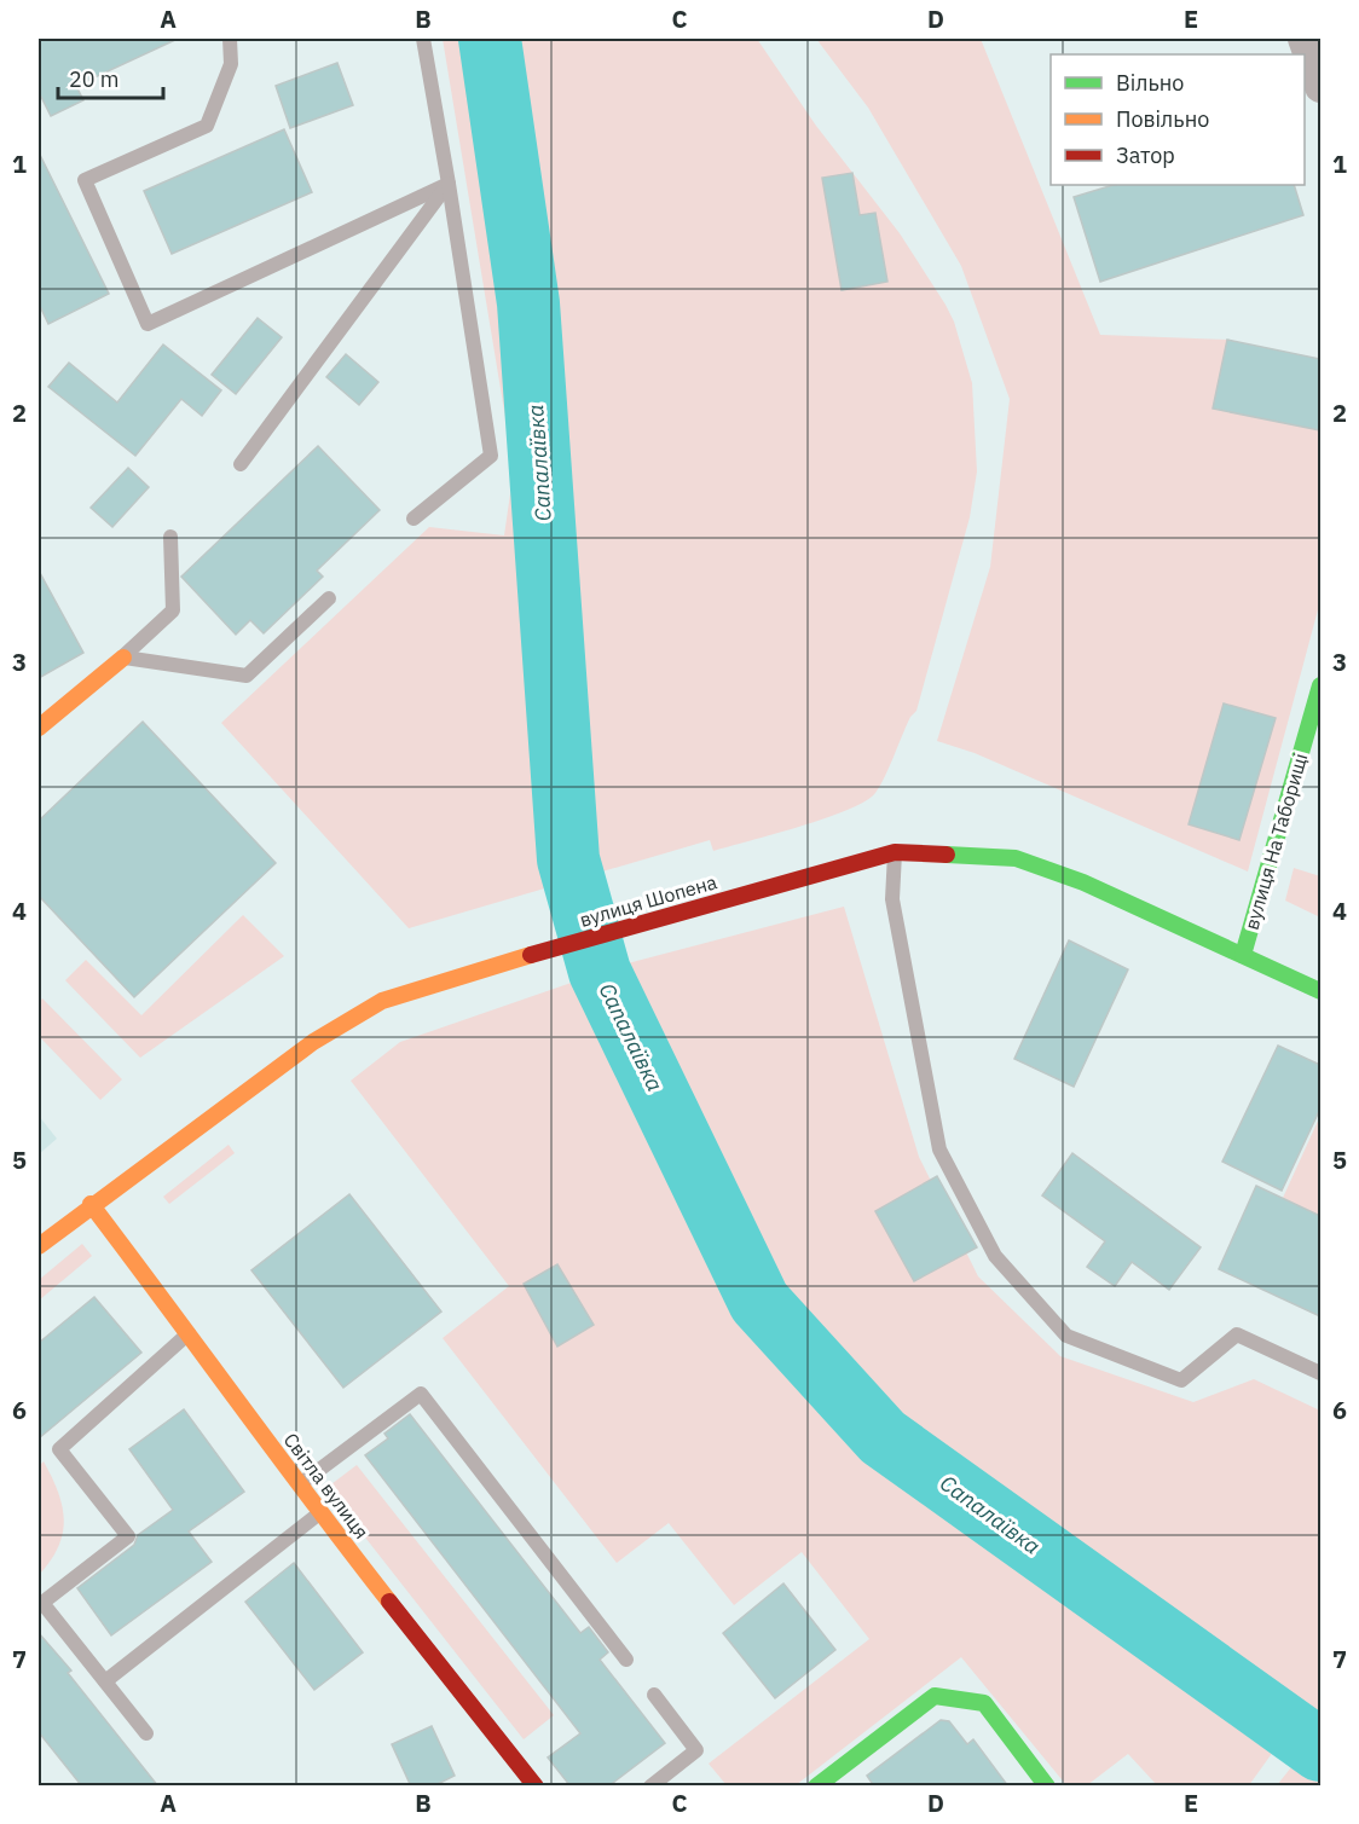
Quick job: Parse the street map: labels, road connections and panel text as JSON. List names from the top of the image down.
{
  "streets": {
    "street": ["вулиця На Таборищі", "вулиця Шопена", "Світла вулиця"]
  },
  "crossings": [
    ["вулиця На Таборищі", "вулиця Шопена"],
    ["вулиця Шопена", "Світла вулиця"]
  ],
  "water": ["Сапалаївка"],
  "legend": ["Вільно", "Повільно", "Затор"],
  "scale_bar": "20 m",
  "grid": {
    "columns": [
      "A",
      "B",
      "C",
      "D",
      "E"
    ],
    "rows": [
      "1",
      "2",
      "3",
      "4",
      "5",
      "6",
      "7"
    ]
  }
}
